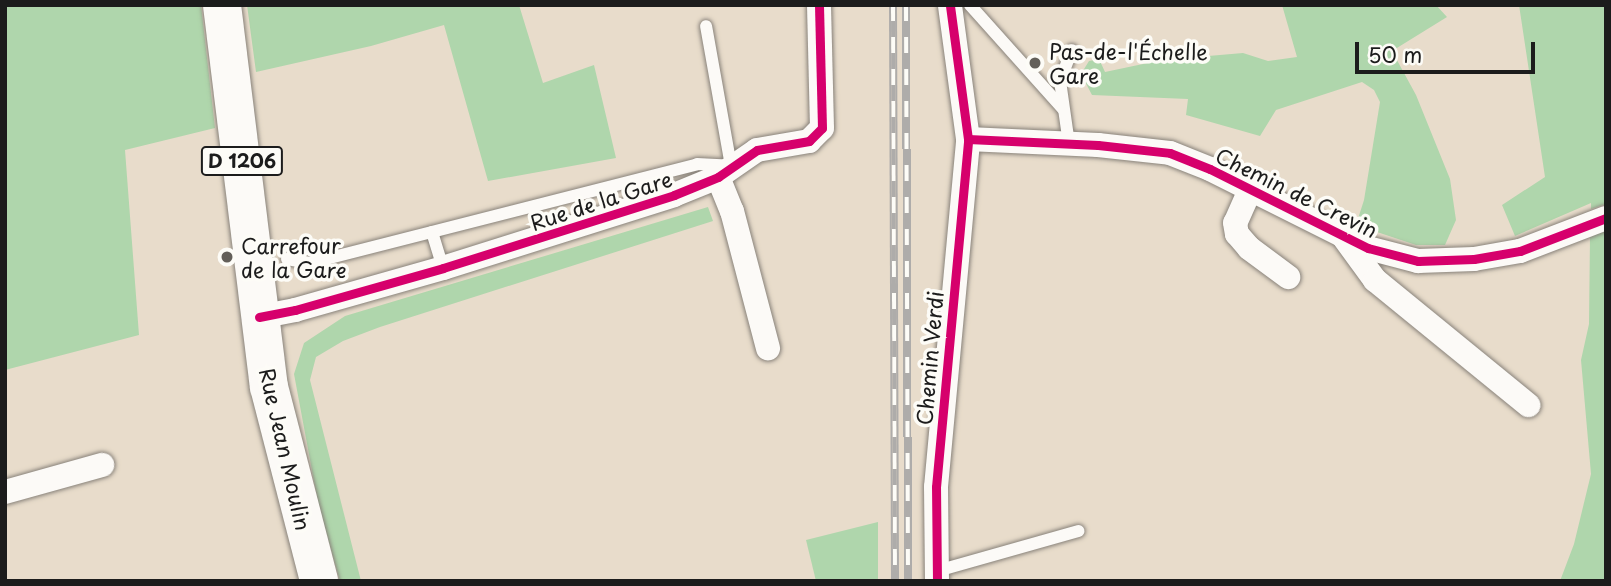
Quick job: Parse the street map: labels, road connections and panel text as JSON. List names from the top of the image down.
{
  "streets": {
    "main road": ["D 1206", "Rue Jean Moulin"],
    "street": ["Chemin de Crevin", "Rue de la Gare", "Chemin Verdi"]
  },
  "crossings": [
    ["D 1206", "Rue de la Gare"],
    ["D 1206", "Rue Jean Moulin"],
    ["Chemin de Crevin", "Chemin Verdi"],
    ["Rue de la Gare", "Rue Jean Moulin"]
  ],
  "places": ["Pas-de-l'Échelle Gare", "Carrefour de la Gare"],
  "scale_bar": "50 m"
}
